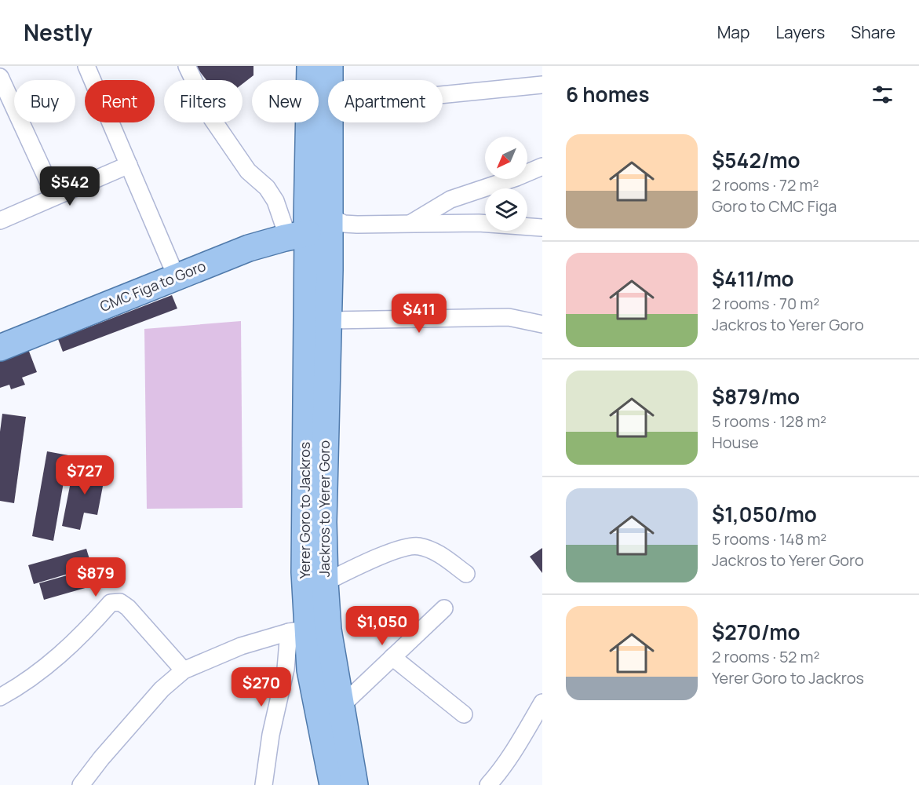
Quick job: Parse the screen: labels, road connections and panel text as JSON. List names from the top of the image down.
{
  "streets": {
    "main road": ["CMC Figa to Goro", "Jackros to Yerer Goro", "Yerer Goro to Jackros"]
  },
  "crossings": [
    ["CMC Figa to Goro", "Jackros to Yerer Goro"],
    ["CMC Figa to Goro", "Yerer Goro to Jackros"],
    ["Jackros to Yerer Goro", "Yerer Goro to Jackros"]
  ],
  "north": "bottom left",
  "page": {
    "header": "Nestly",
    "nav": ["Map", "Layers", "Share"],
    "heading": "6 homes",
    "chip": [
      "Buy",
      "Rent",
      "Filters",
      "New",
      "Apartment"
    ],
    "list": [
      {
        "name": "$542/mo",
        "note": "2 rooms · 72 m² · Goro to CMC Figa"
      },
      {
        "name": "$411/mo",
        "note": "2 rooms · 70 m² · Jackros to Yerer Goro"
      },
      {
        "name": "$879/mo",
        "note": "5 rooms · 128 m² · House"
      },
      {
        "name": "$1,050/mo",
        "note": "5 rooms · 148 m² · Jackros to Yerer Goro"
      },
      {
        "name": "$270/mo",
        "note": "2 rooms · 52 m² · Yerer Goro to Jackros"
      }
    ],
    "price": [
      "$542",
      "$411",
      "$727",
      "$879",
      "$1,050",
      "$270"
    ]
  }
}
